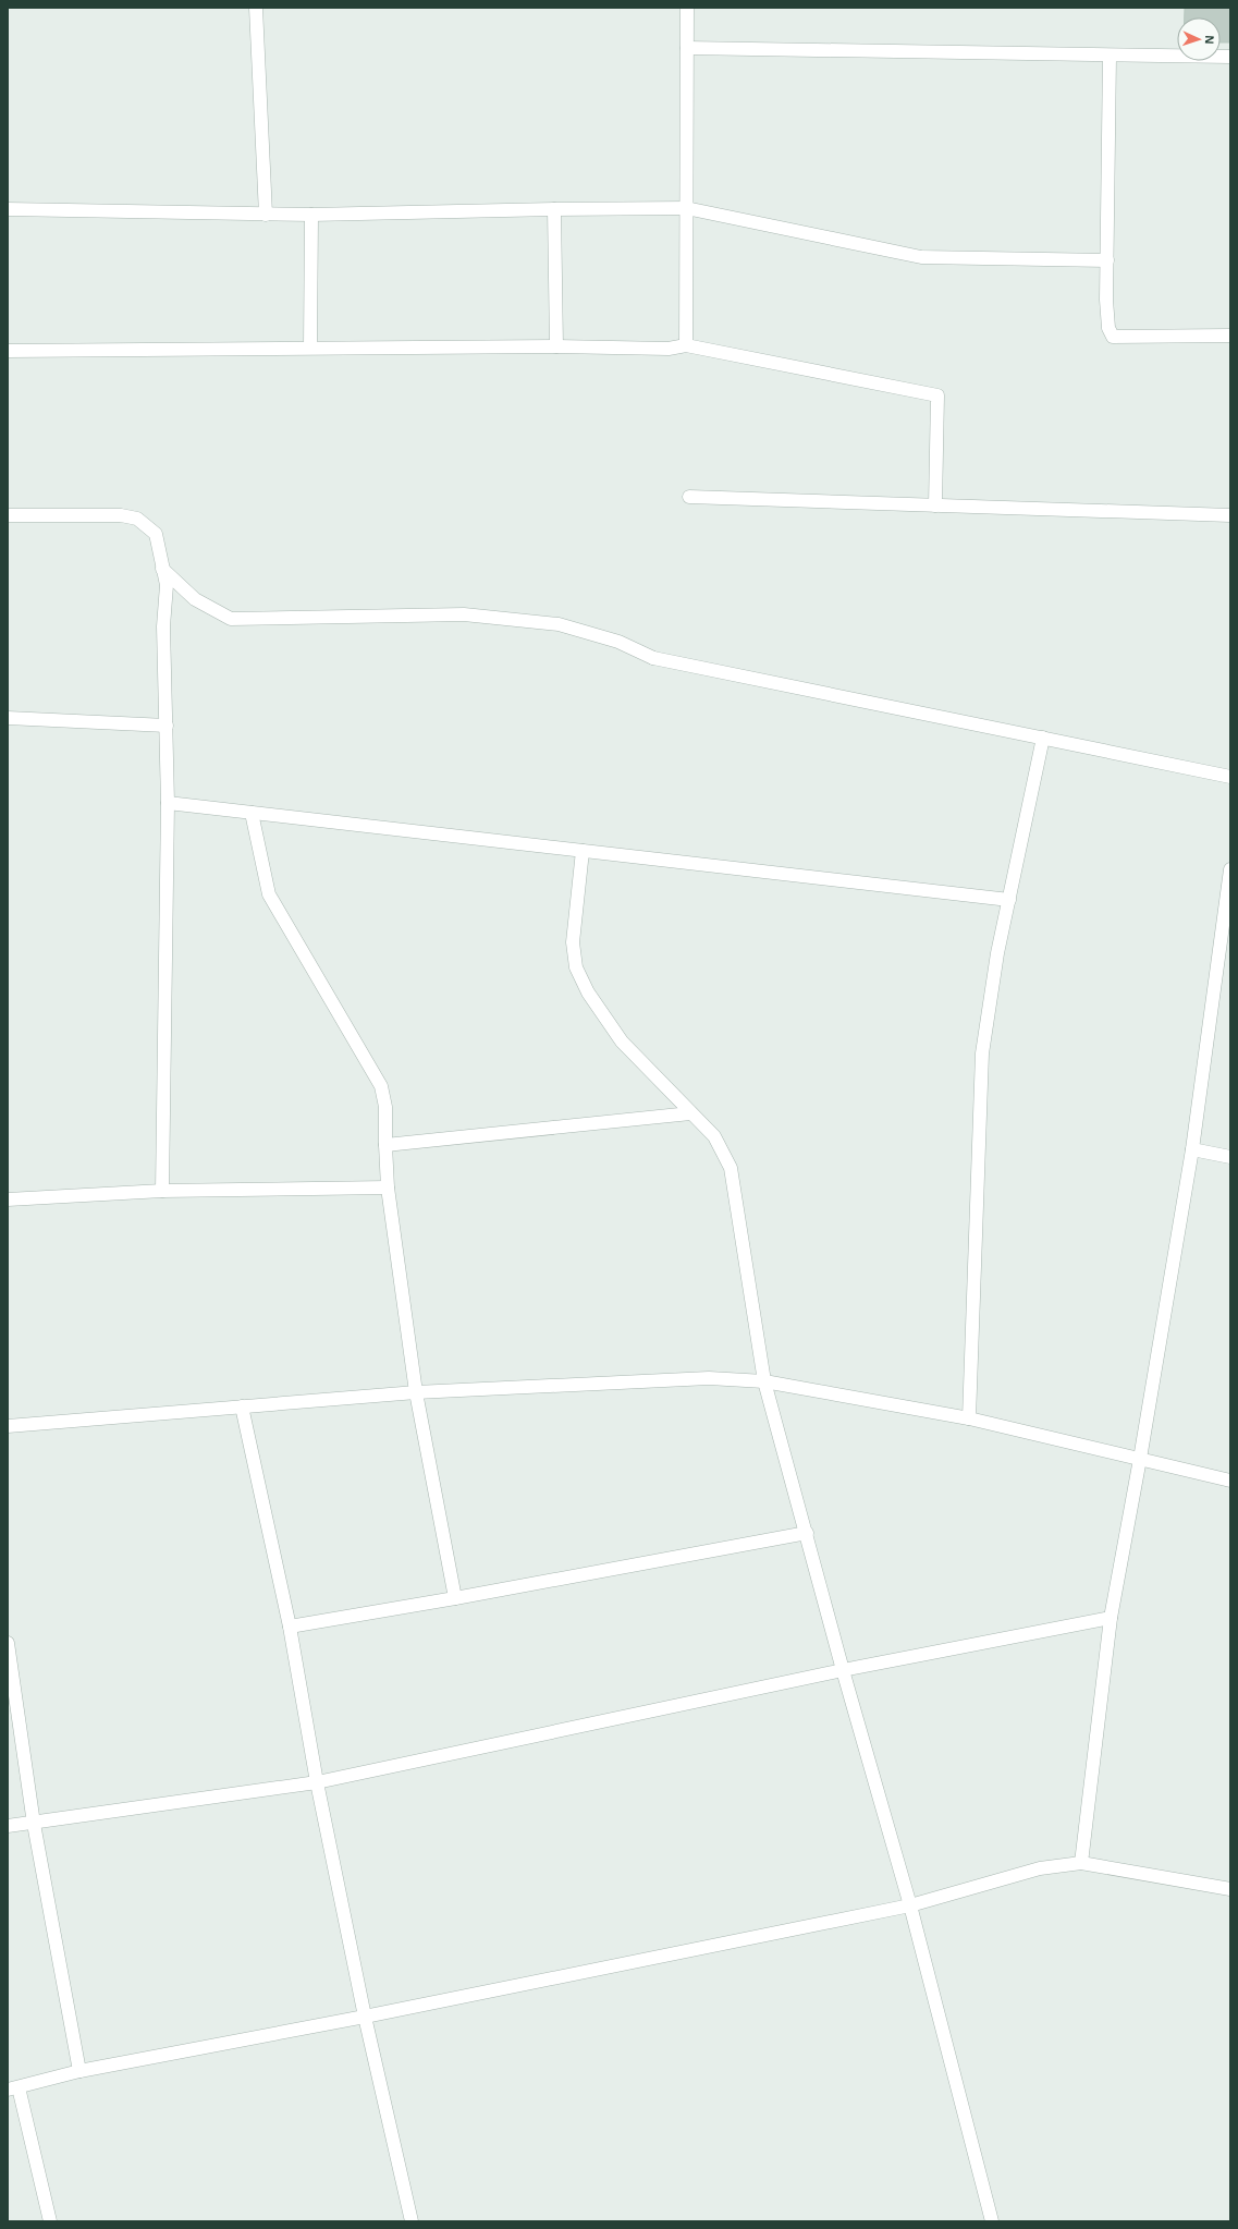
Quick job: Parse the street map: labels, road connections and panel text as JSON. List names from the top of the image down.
{
  "north": "right"
}
